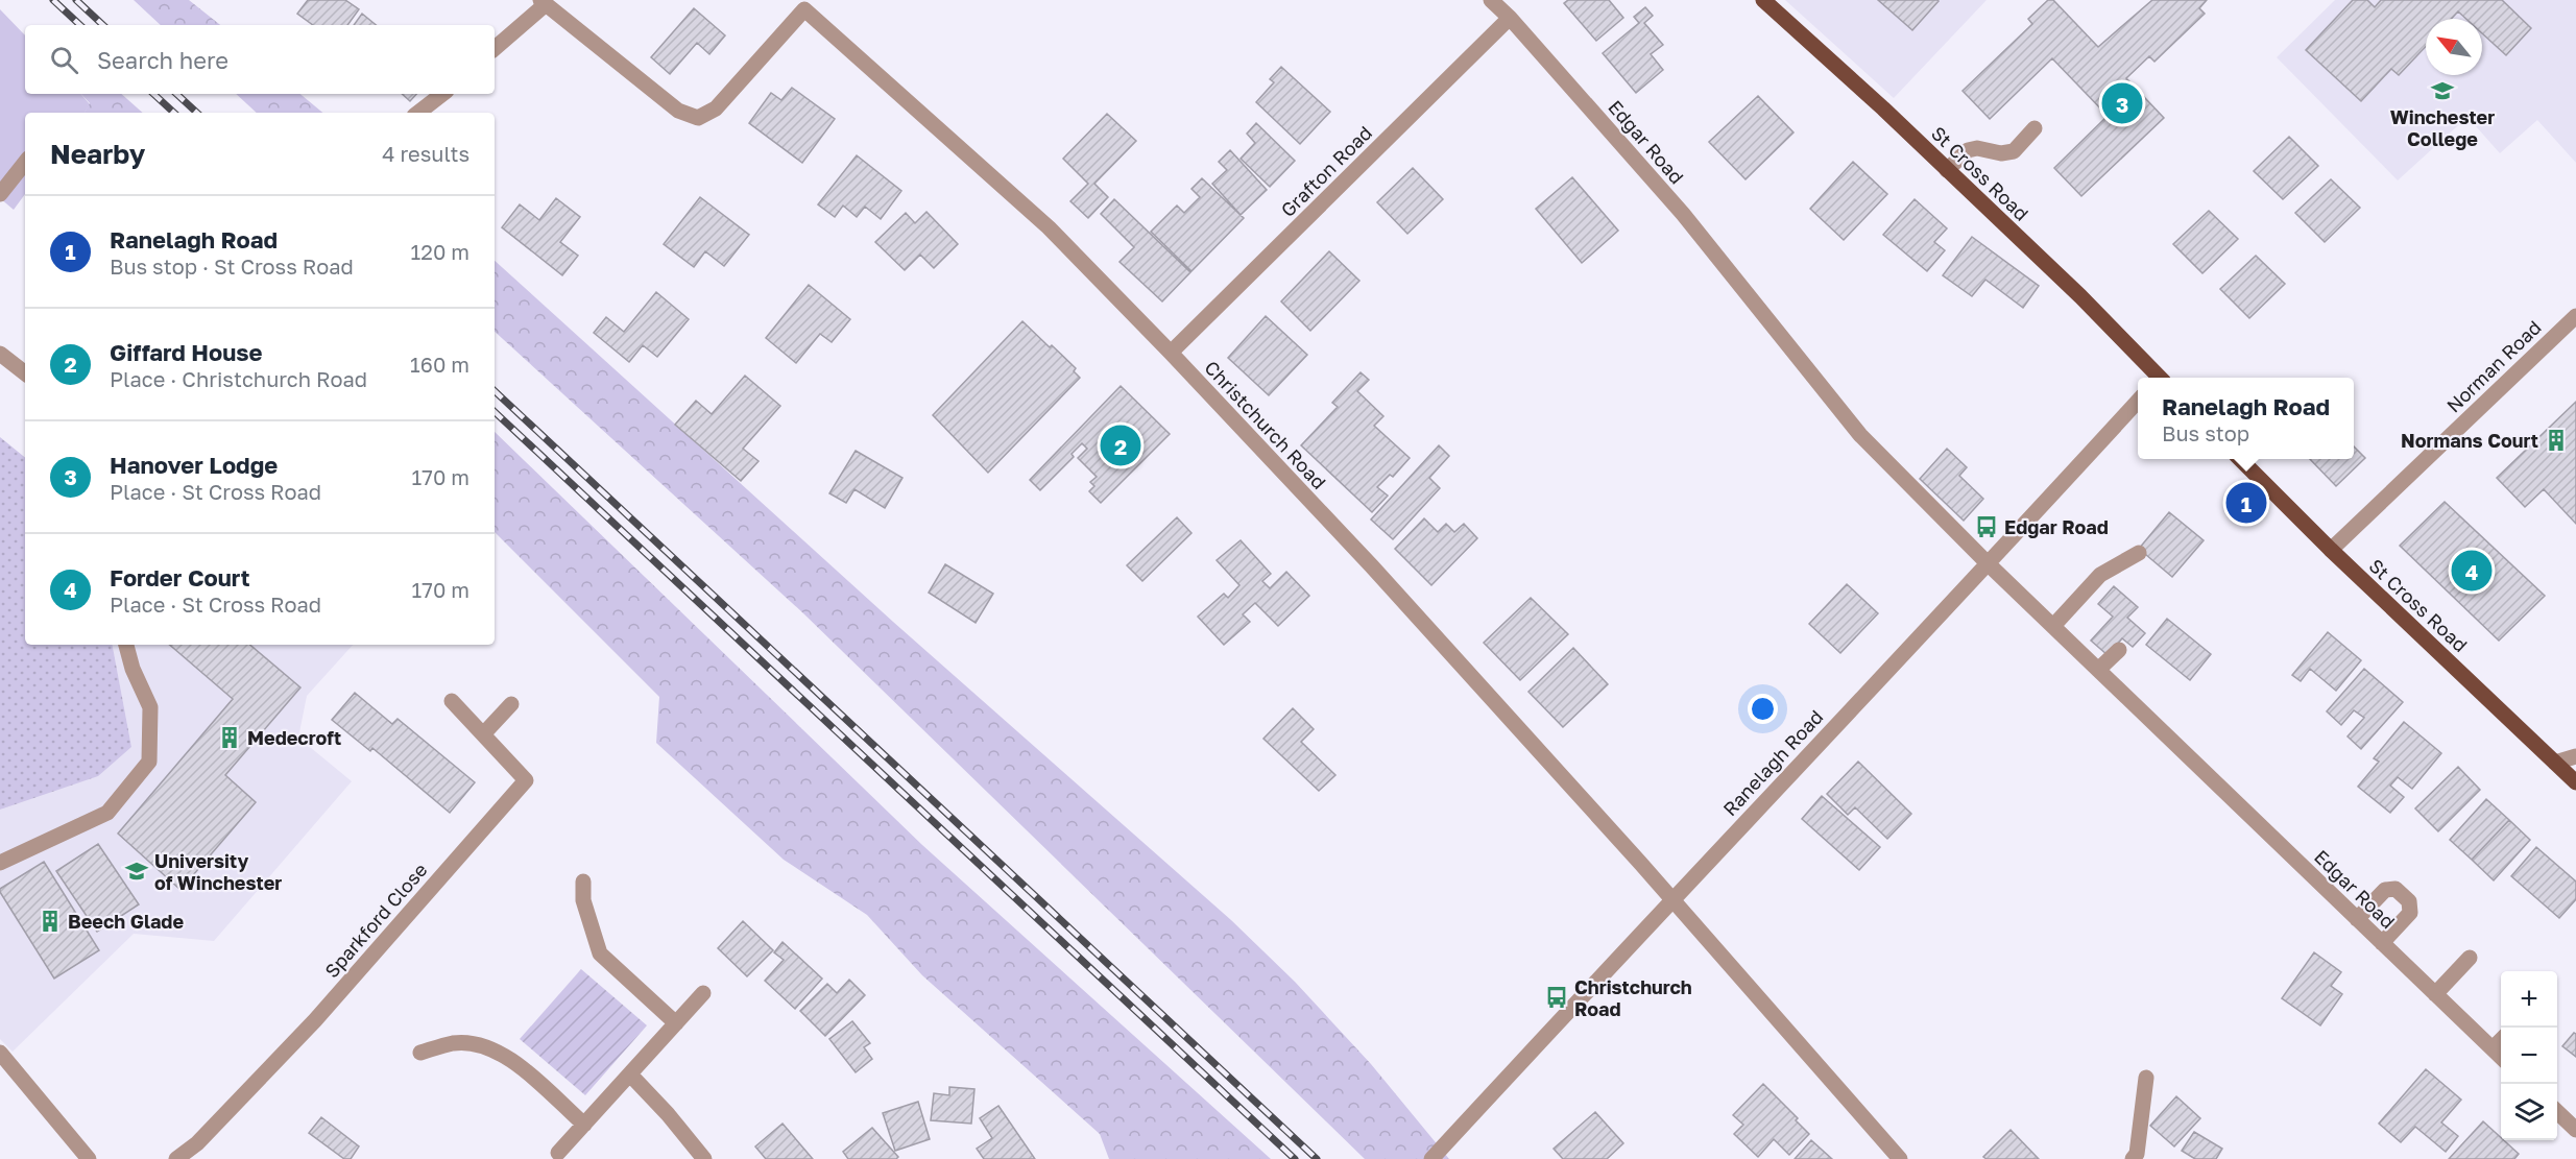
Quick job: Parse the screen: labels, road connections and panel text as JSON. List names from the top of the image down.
{
  "streets": {
    "main road": ["St Cross Road"],
    "street": [
      "Edgar Road",
      "Grafton Road",
      "Norman Road",
      "Christchurch Road",
      "Ranelagh Road",
      "Sparkford Close"
    ]
  },
  "crossings": [
    ["Edgar Road", "Grafton Road"],
    ["Edgar Road", "Ranelagh Road"],
    ["Grafton Road", "Christchurch Road"],
    ["St Cross Road", "Norman Road"],
    ["Christchurch Road", "Ranelagh Road"]
  ],
  "places": {
    "school or university": ["Winchester College", "University of Winchester"],
    "building": ["Normans Court", "Medecroft", "Beech Glade"],
    "bus stop": ["Edgar Road", "Christchurch Road"]
  },
  "north": "top left",
  "page": {
    "search": "Search here",
    "pins": [
      "3",
      "2",
      "1",
      "4"
    ],
    "heading": ["Nearby", "4 results"],
    "list": [
      {
        "mark": "1",
        "name": "Ranelagh Road",
        "note": "Bus stop · St Cross Road",
        "value": "120 m"
      },
      {
        "mark": "2",
        "name": "Giffard House",
        "note": "Place · Christchurch Road",
        "value": "160 m"
      },
      {
        "mark": "3",
        "name": "Hanover Lodge",
        "note": "Place · St Cross Road",
        "value": "170 m"
      },
      {
        "mark": "4",
        "name": "Forder Court",
        "note": "Place · St Cross Road",
        "value": "170 m"
      }
    ],
    "popup": ["Ranelagh Road", "Bus stop"],
    "map_buttons": ["+", "−"]
  }
}
